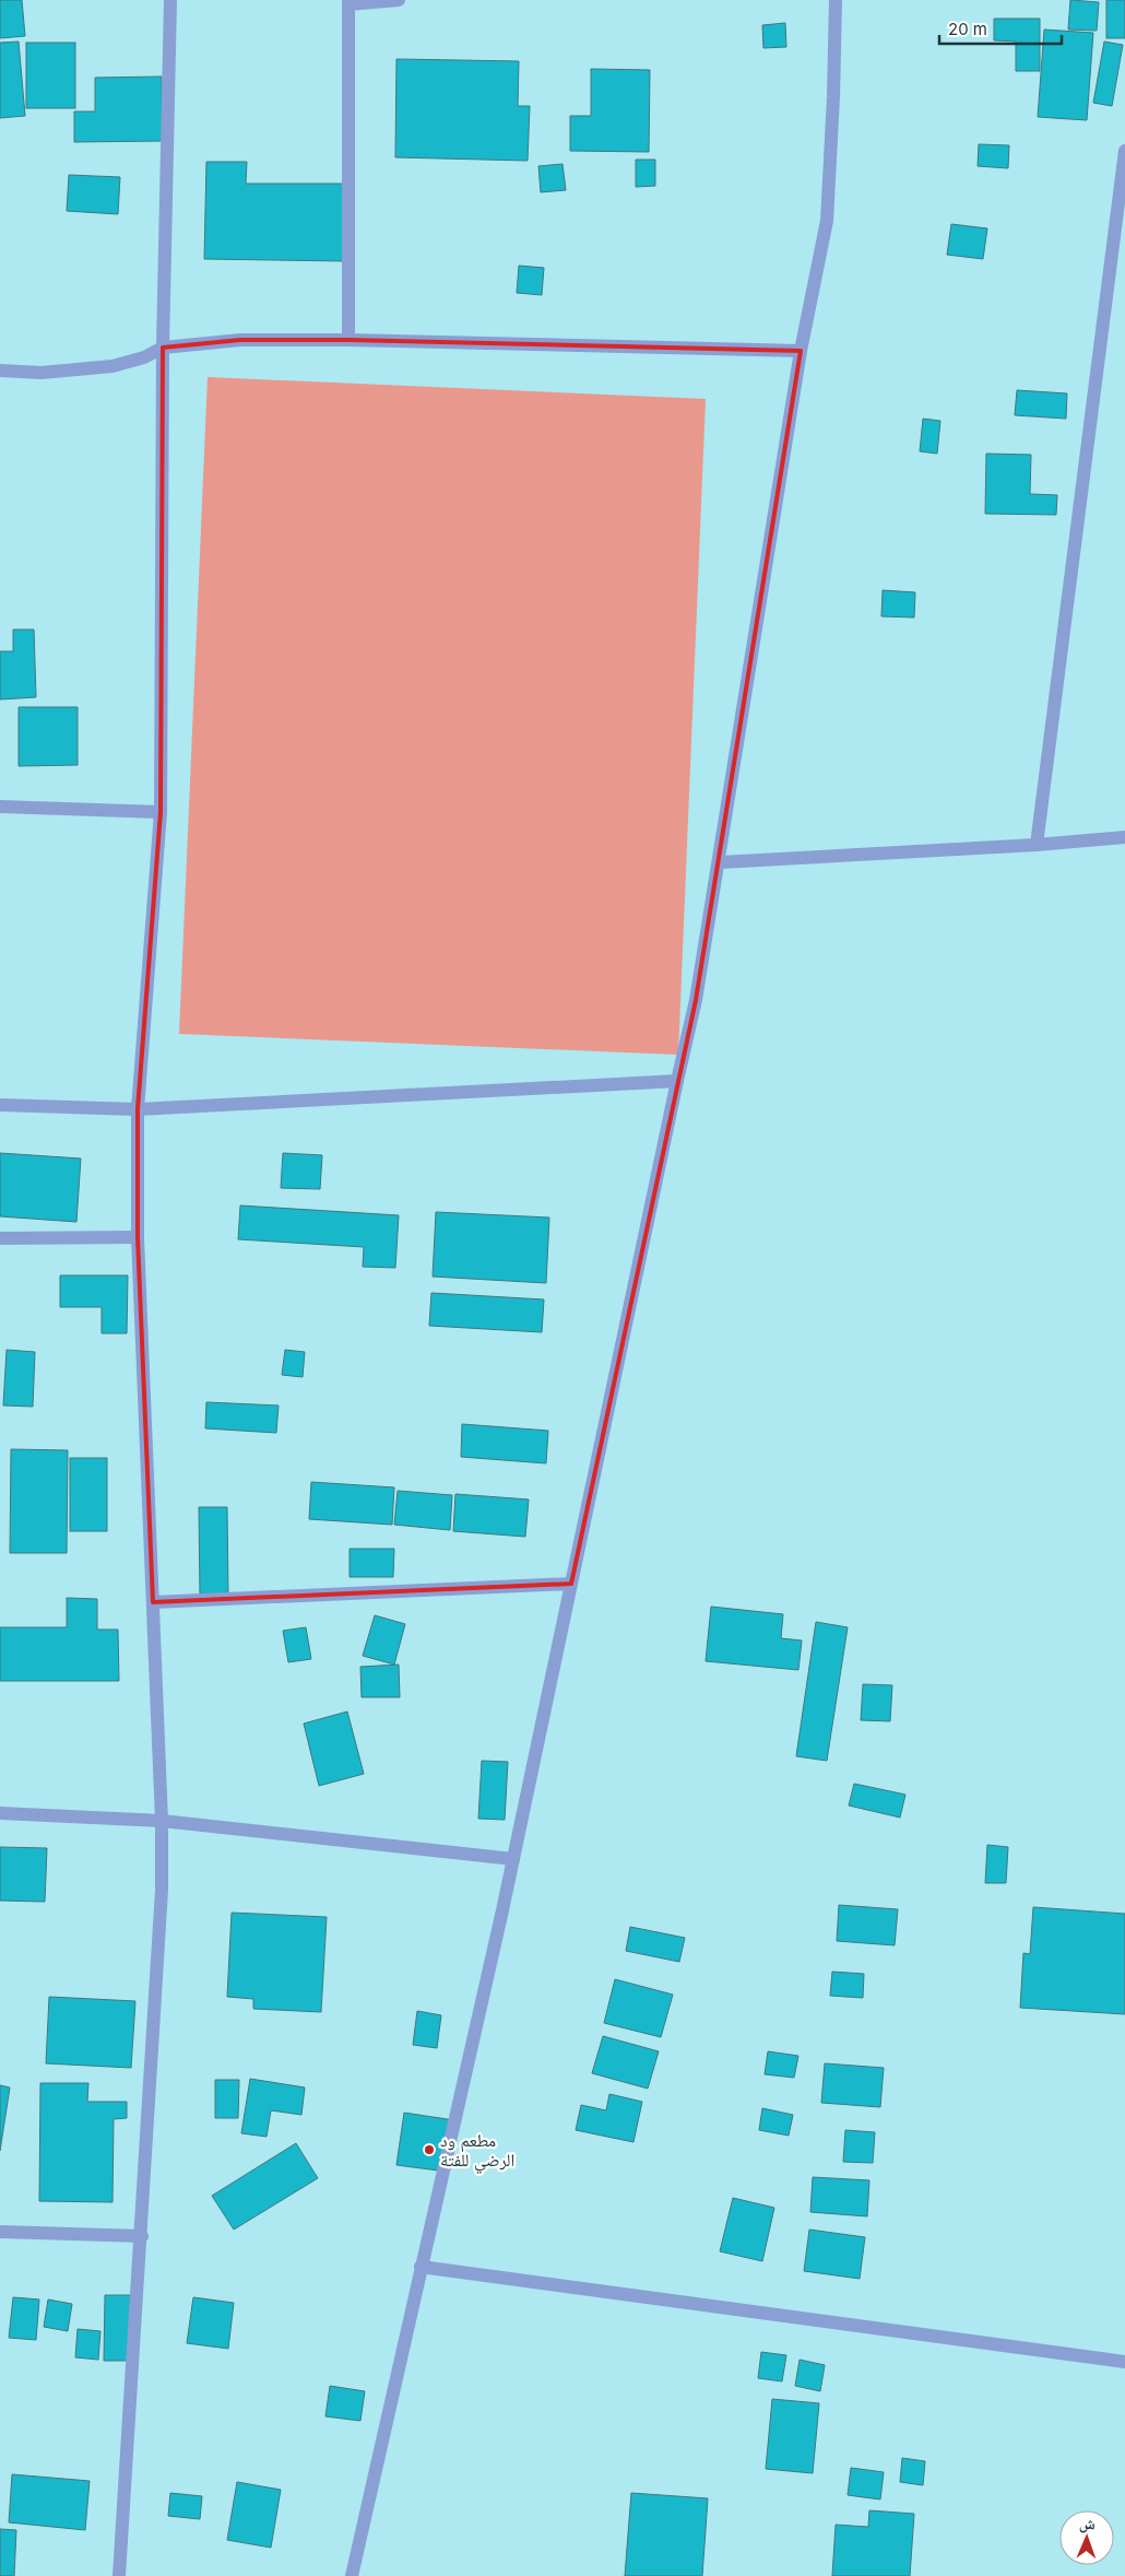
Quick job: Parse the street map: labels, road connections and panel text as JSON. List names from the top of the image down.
{
  "places": ["مطعم ود الرضي للفتة"],
  "scale_bar": "20 m",
  "north": "top"
}
